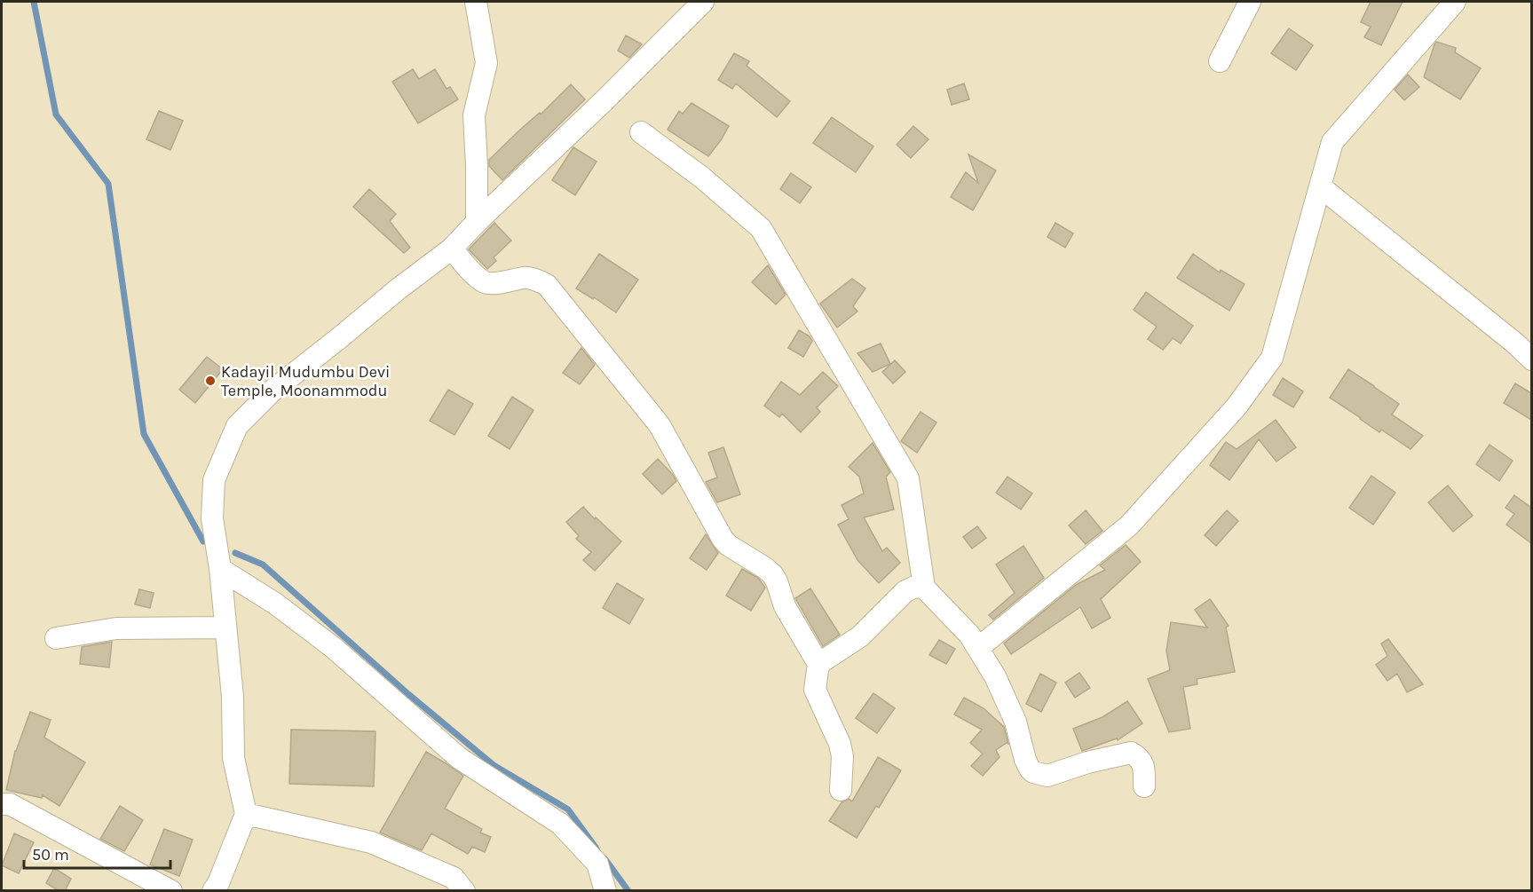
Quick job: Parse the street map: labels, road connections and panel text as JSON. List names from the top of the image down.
{
  "places": ["Kadayil Mudumbu Devi Temple, Moonammodu"],
  "scale_bar": "50 m"
}
